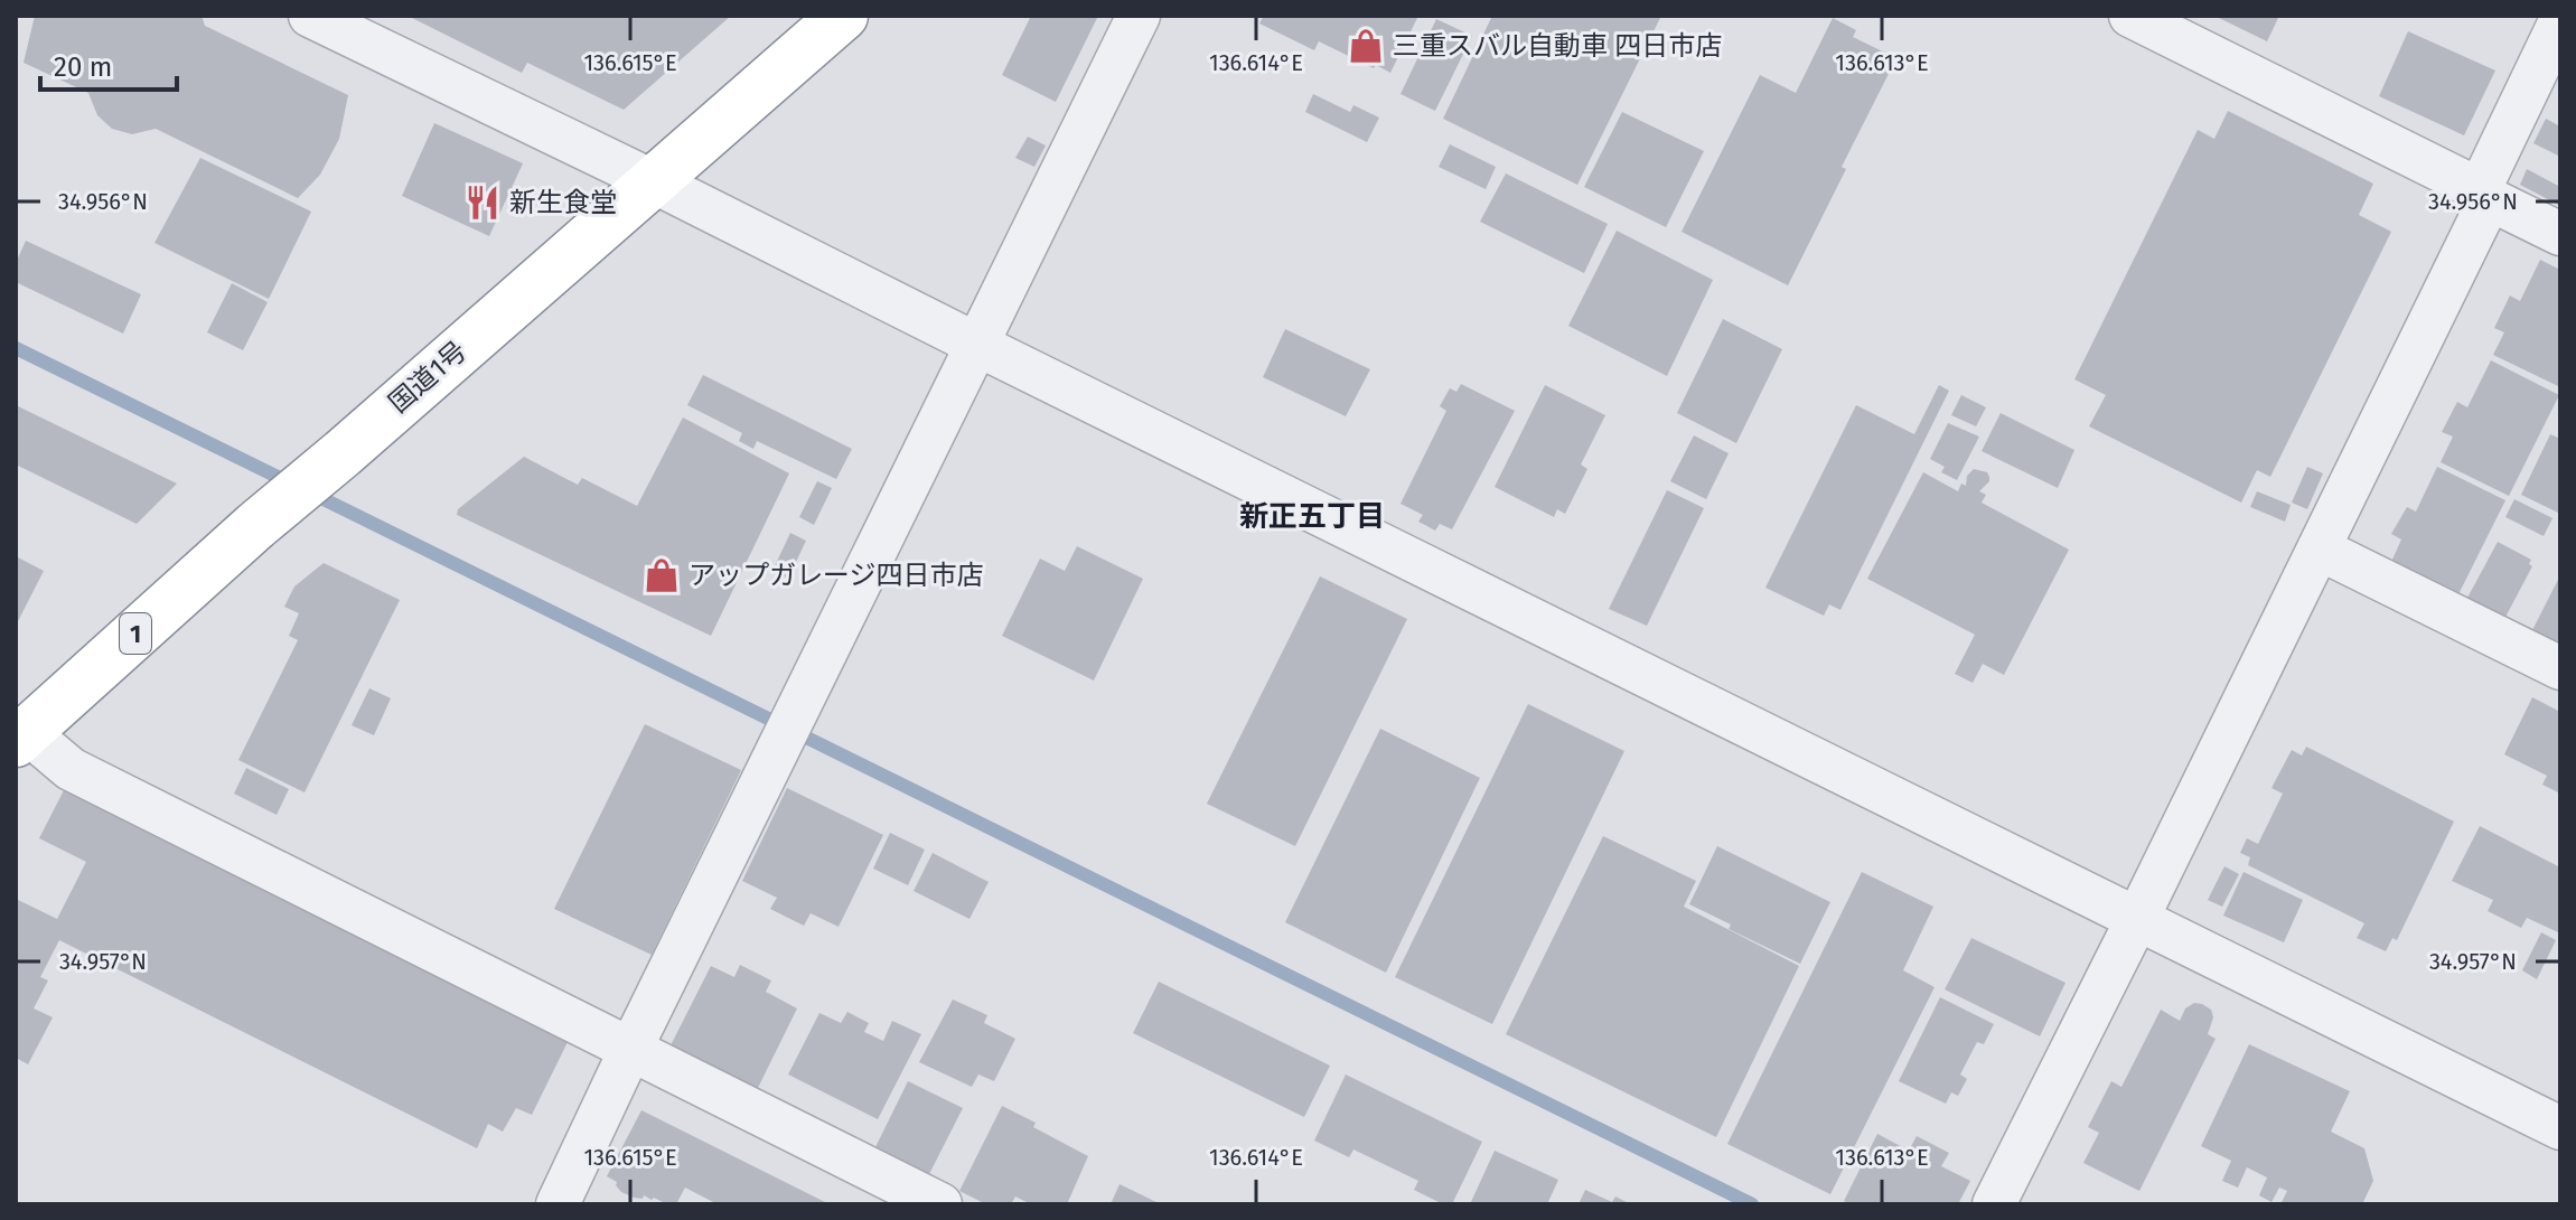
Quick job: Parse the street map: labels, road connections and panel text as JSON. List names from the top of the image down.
{
  "streets": {
    "highway": ["国道1号", "1"]
  },
  "districts": ["新正五丁目"],
  "places": {
    "shop": ["三重スバル自動車 四日市店", "アップガレージ四日市店"],
    "restaurant": ["新生食堂"]
  },
  "scale_bar": "20 m",
  "coordinates": [
    "136.615°E",
    "136.614°E",
    "136.613°E",
    "34.956°N",
    "34.957°N"
  ]
}
